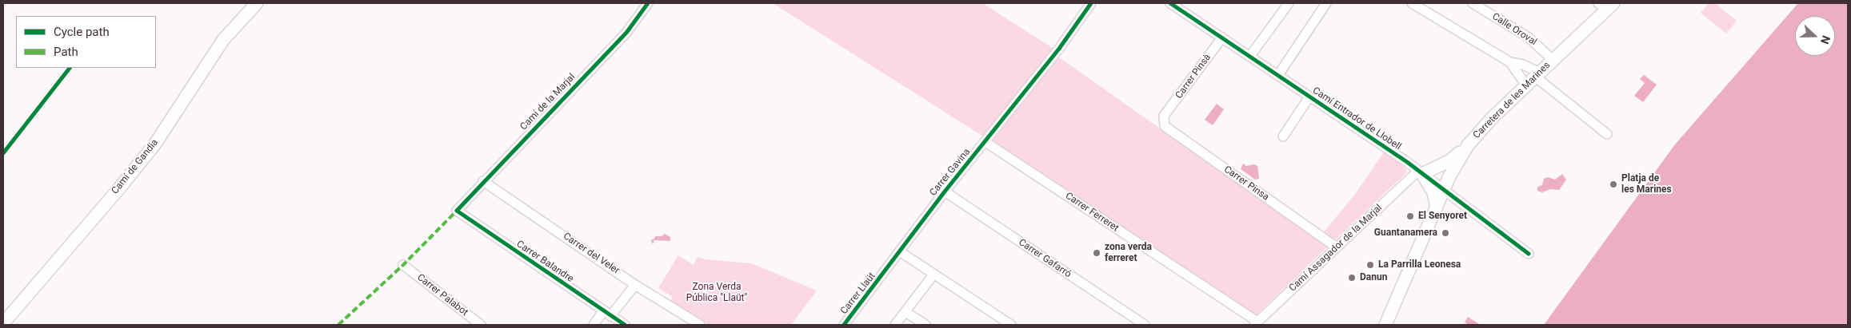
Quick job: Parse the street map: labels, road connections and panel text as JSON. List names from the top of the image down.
{
  "streets": {
    "main road": ["Carretera de les Marines", "Camí de Gandia"],
    "street": [
      "Calle Oroval",
      "Carrer Pinsà",
      "Camí de la Marjal",
      "Camí Entrador de Llobell",
      "Carrer Gavina",
      "Carrer Pinsa",
      "Carrer Ferreret",
      "Camí Assagador de la Marjal",
      "Carrer del Veler",
      "Carrer Gafarró",
      "Carrer Balandre",
      "Carrer Llaüt",
      "Carrer Palabot"
    ]
  },
  "crossings": [
    ["Calle Oroval", "Carretera de les Marines"],
    ["Carrer Pinsà", "Camí Entrador de Llobell"],
    ["Carrer Pinsà", "Carrer Pinsa"],
    ["Carretera de les Marines", "Camí Entrador de Llobell"],
    ["Camí de la Marjal", "Carrer del Veler"],
    ["Camí de la Marjal", "Carrer Balandre"],
    ["Camí Entrador de Llobell", "Camí Assagador de la Marjal"],
    ["Carrer Gavina", "Carrer Ferreret"],
    ["Carrer Gavina", "Carrer Gafarró"],
    ["Carrer Gavina", "Carrer Llaüt"],
    ["Carrer Pinsa", "Camí Assagador de la Marjal"],
    ["Carrer Ferreret", "Camí Assagador de la Marjal"]
  ],
  "parks": ["Zona Verda Pública \"Llaüt\""],
  "places": [
    "Platja de les Marines",
    "El Senyoret",
    "Guantanamera",
    "zona verda ferreret",
    "La Parrilla Leonesa",
    "Danun"
  ],
  "legend": ["Cycle path", "Path"],
  "north": "right"
}
